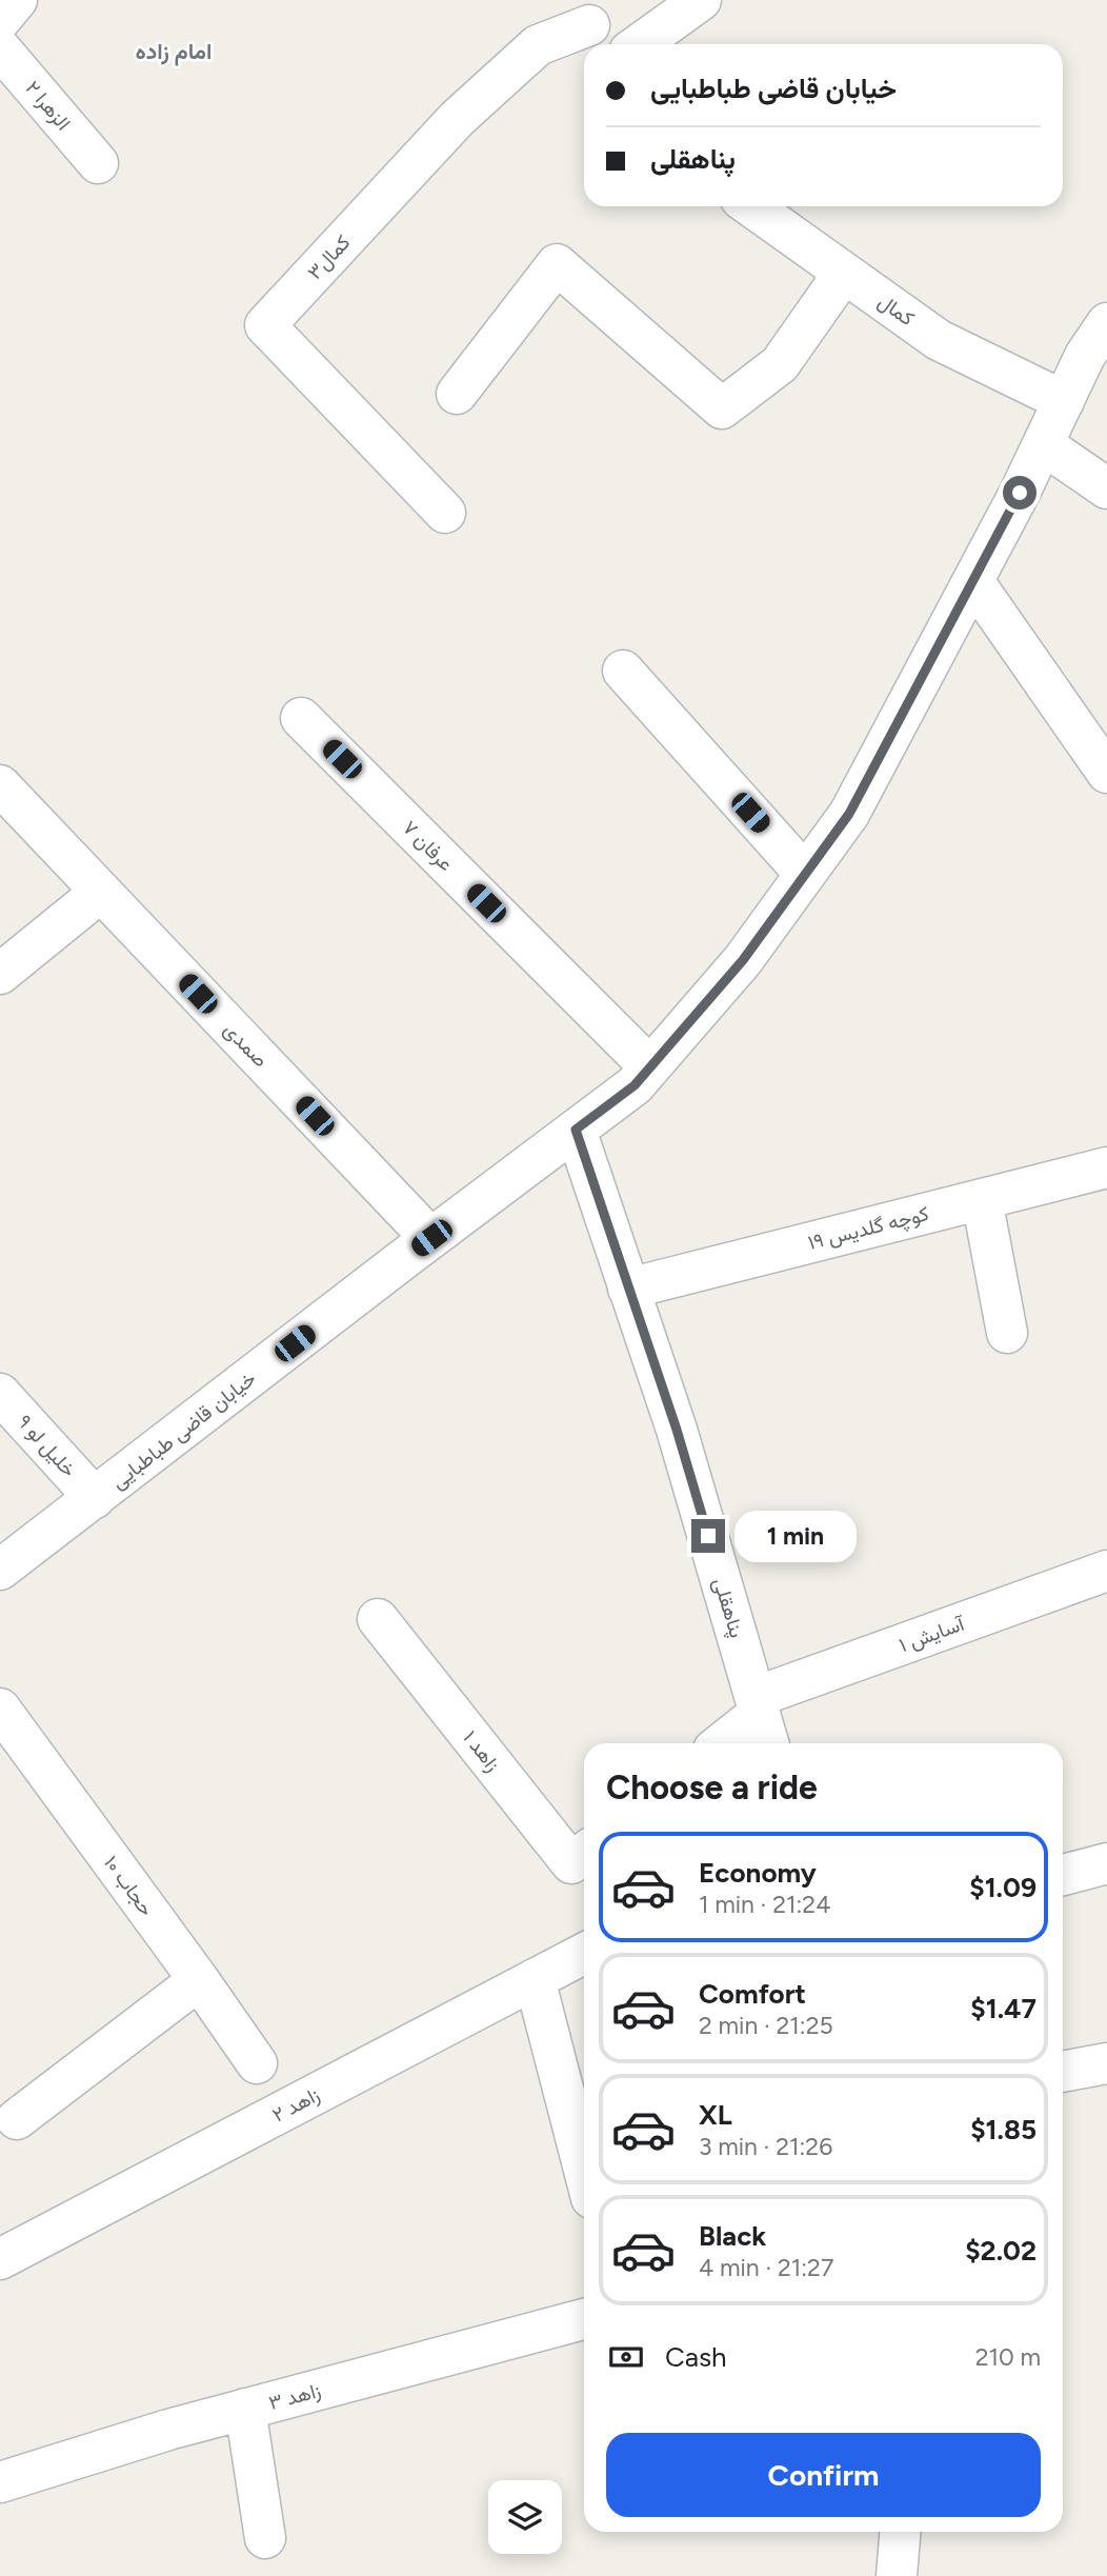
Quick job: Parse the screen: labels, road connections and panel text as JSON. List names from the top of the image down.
{
  "streets": {
    "street": [
      "الزهرا ۲",
      "کمال۳",
      "کمال",
      "عرفان ۷",
      "صمدی",
      "کوچه گلدیس ۱۹",
      "خیابان قاضی طباطبایی",
      "خلیل لو ۹",
      "پناهقلی",
      "آسایش ۱",
      "زاهد ۱",
      "حجاب ۱۰",
      "زاهد ۲",
      "زاهد ۳"
    ]
  },
  "crossings": [
    ["کمال", "خیابان قاضی طباطبایی"],
    ["عرفان ۷", "خیابان قاضی طباطبایی"],
    ["صمدی", "خیابان قاضی طباطبایی"],
    ["کوچه گلدیس ۱۹", "پناهقلی"],
    ["خیابان قاضی طباطبایی", "خلیل لو ۹"],
    ["خیابان قاضی طباطبایی", "پناهقلی"],
    ["پناهقلی", "آسایش ۱"]
  ],
  "districts": ["امام زاده"],
  "page": {
    "banner": ["خیابان قاضی طباطبایی", "پناهقلی"],
    "bubble": "1 min",
    "heading": "Choose a ride",
    "list": [
      {
        "name": "Economy",
        "note": "1 min · 21:24",
        "value": "$1.09"
      },
      {
        "name": "Comfort",
        "note": "2 min · 21:25",
        "value": "$1.47"
      },
      {
        "name": "XL",
        "note": "3 min · 21:26",
        "value": "$1.85"
      },
      {
        "name": "Black",
        "note": "4 min · 21:27",
        "value": "$2.02"
      }
    ],
    "pay": ["Cash", "210 m"],
    "buttons": "Confirm"
  }
}
